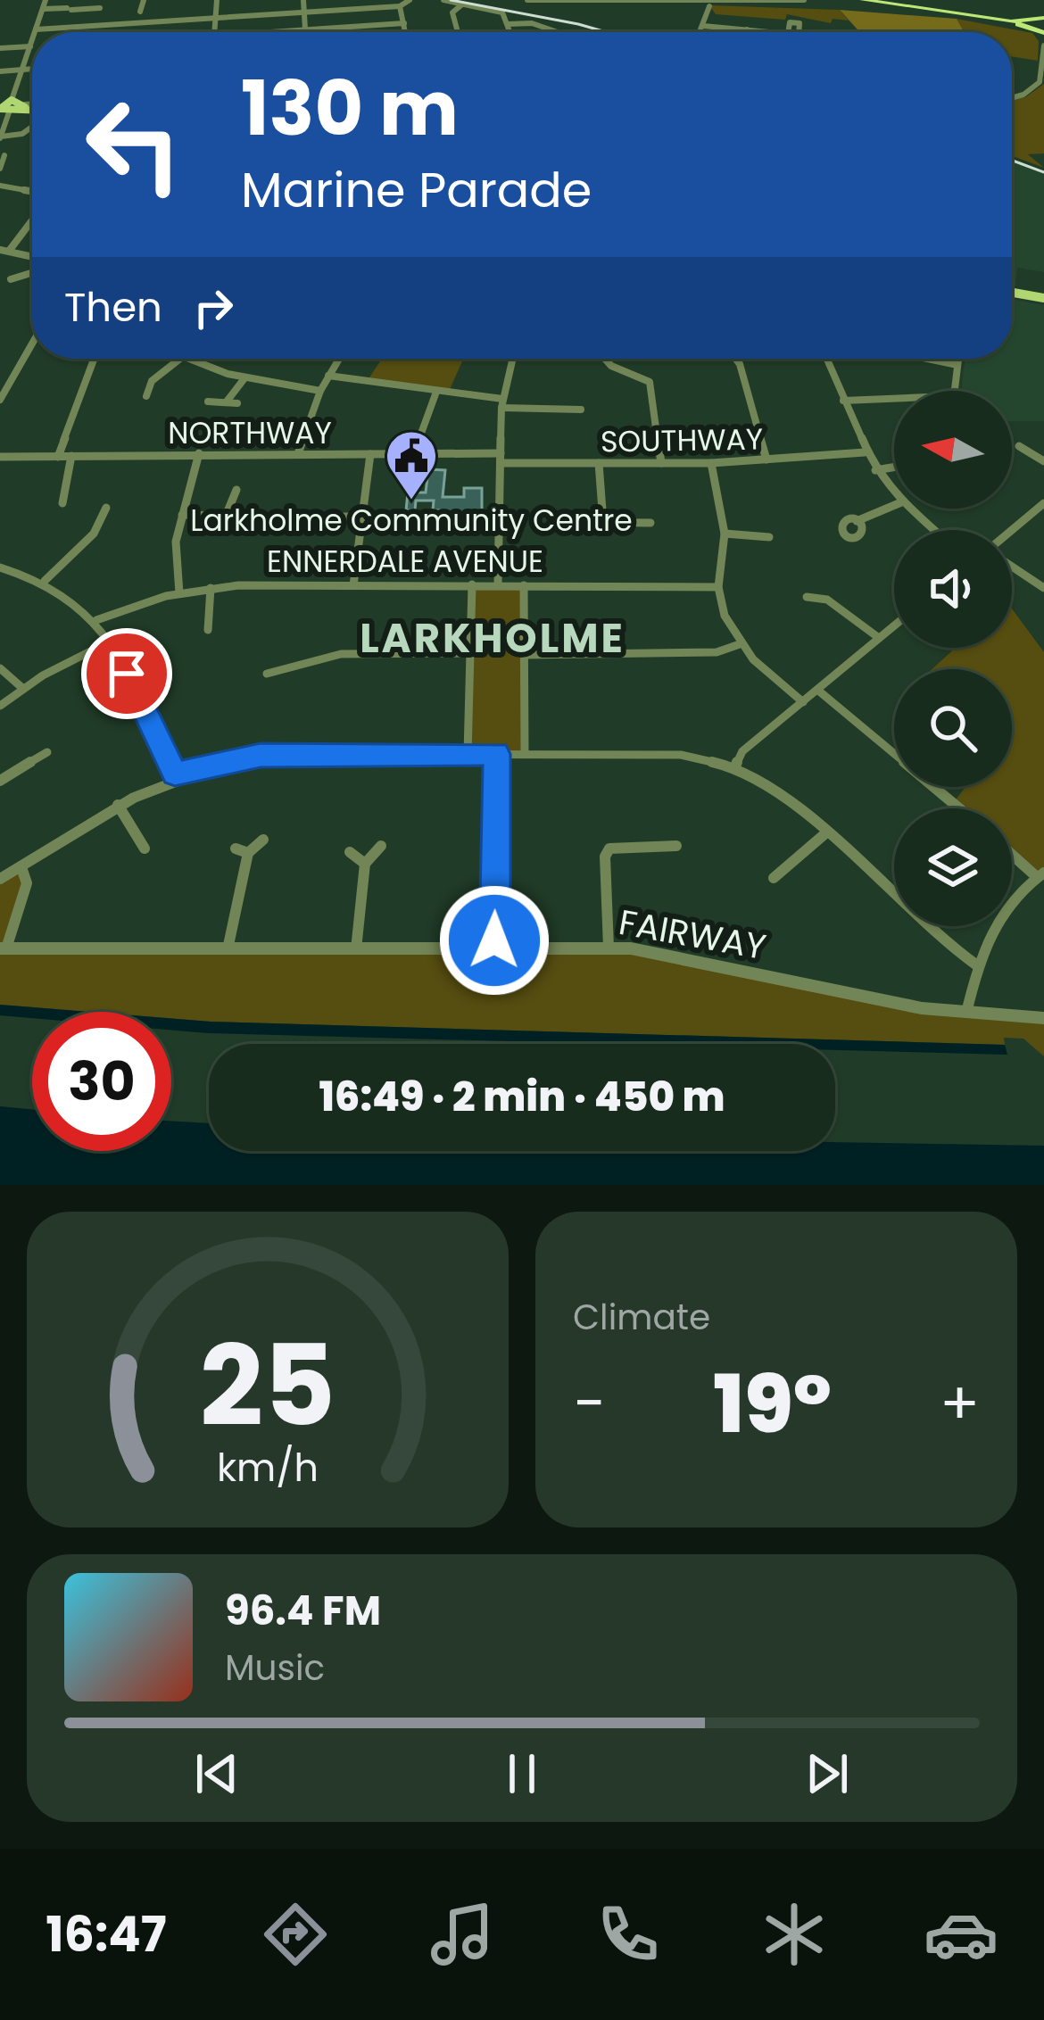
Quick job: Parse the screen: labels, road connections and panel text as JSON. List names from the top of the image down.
{
  "streets": {
    "street": [
      "NORTHWAY",
      "SOUTHWAY",
      "ENNERDALE AVENUE",
      "FAIRWAY"
    ]
  },
  "crossings": [
    ["NORTHWAY", "SOUTHWAY"]
  ],
  "districts": ["LARKHOLME"],
  "places": {
    "public building": ["Larkholme Community Centre"]
  },
  "north": "left",
  "page": {
    "turn": ["130 m", "Marine Parade"],
    "then": "Then",
    "limit": "30",
    "trip": "16:49 · 2 min · 450 m",
    "tile": "Climate",
    "heat": ["−", "19°", "+"],
    "song": ["96.4 FM", "Music"],
    "tabs": "16:47",
    "gauge": ["25", "km/h"]
  }
}
